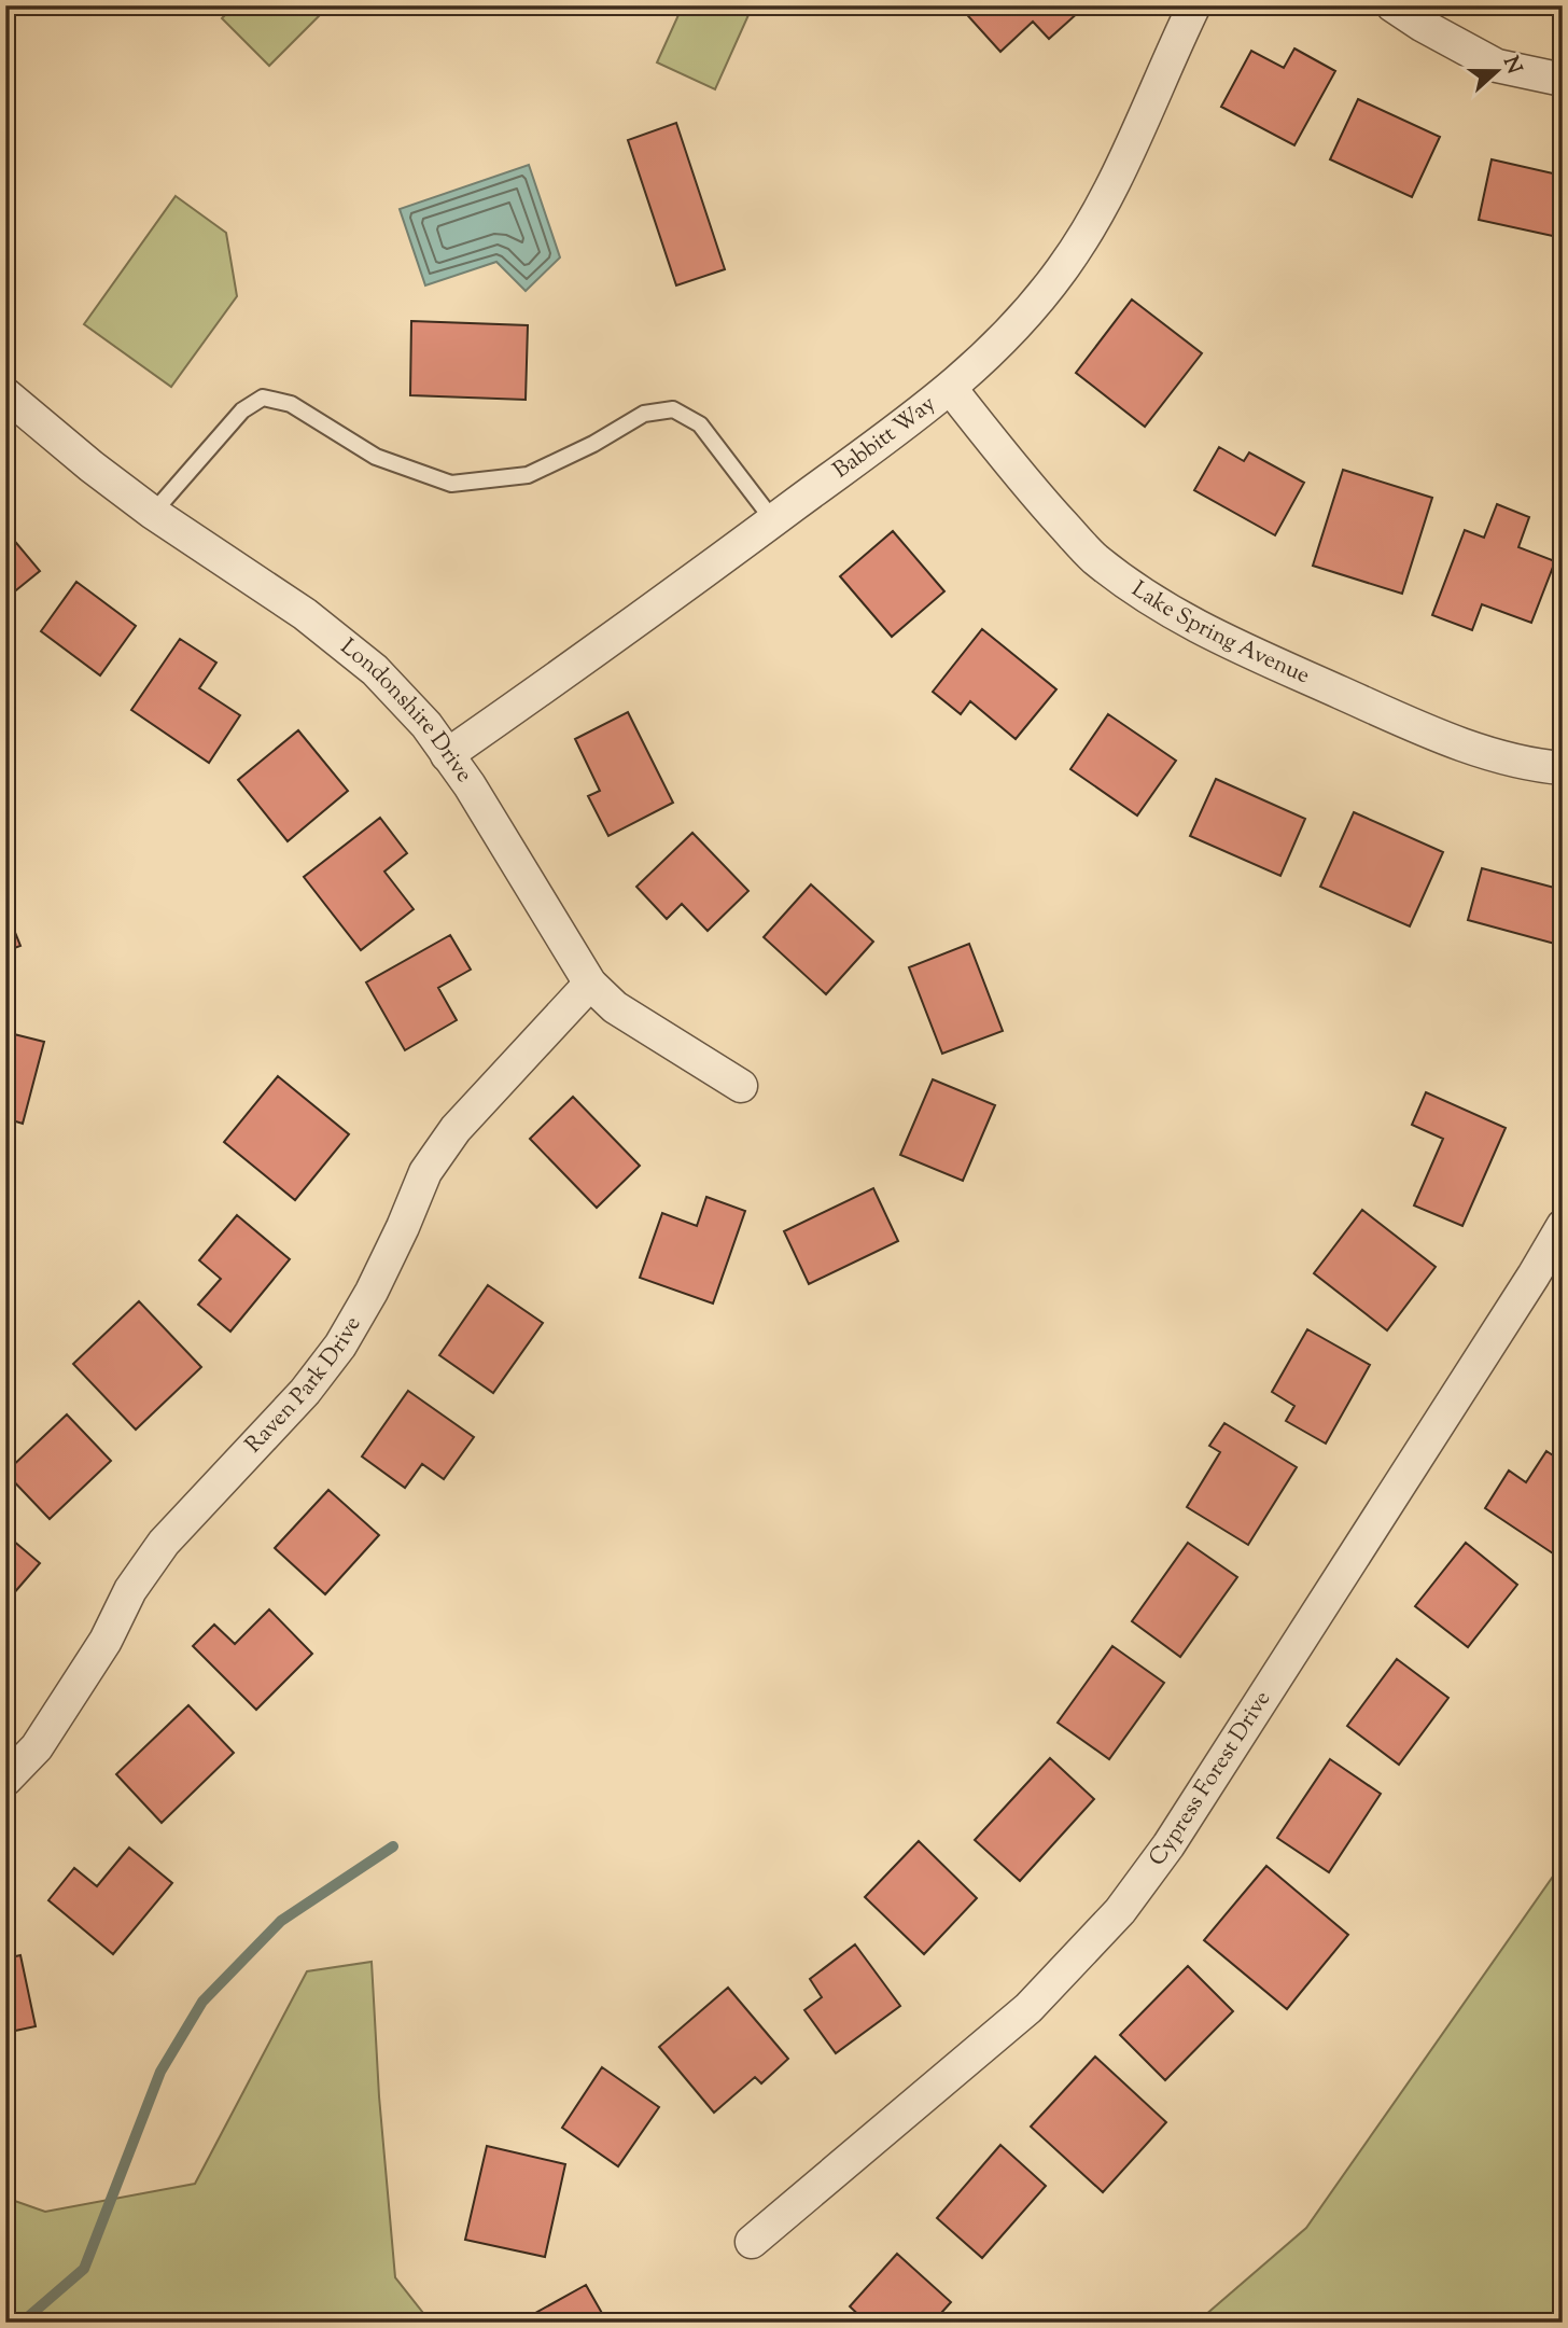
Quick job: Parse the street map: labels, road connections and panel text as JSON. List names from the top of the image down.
{
  "streets": {
    "street": [
      "Babbitt Way",
      "Lake Spring Avenue",
      "Londonshire Drive",
      "Raven Park Drive",
      "Cypress Forest Drive"
    ]
  },
  "crossings": [
    ["Babbitt Way", "Lake Spring Avenue"],
    ["Babbitt Way", "Londonshire Drive"],
    ["Londonshire Drive", "Raven Park Drive"]
  ],
  "north": "right"
}
